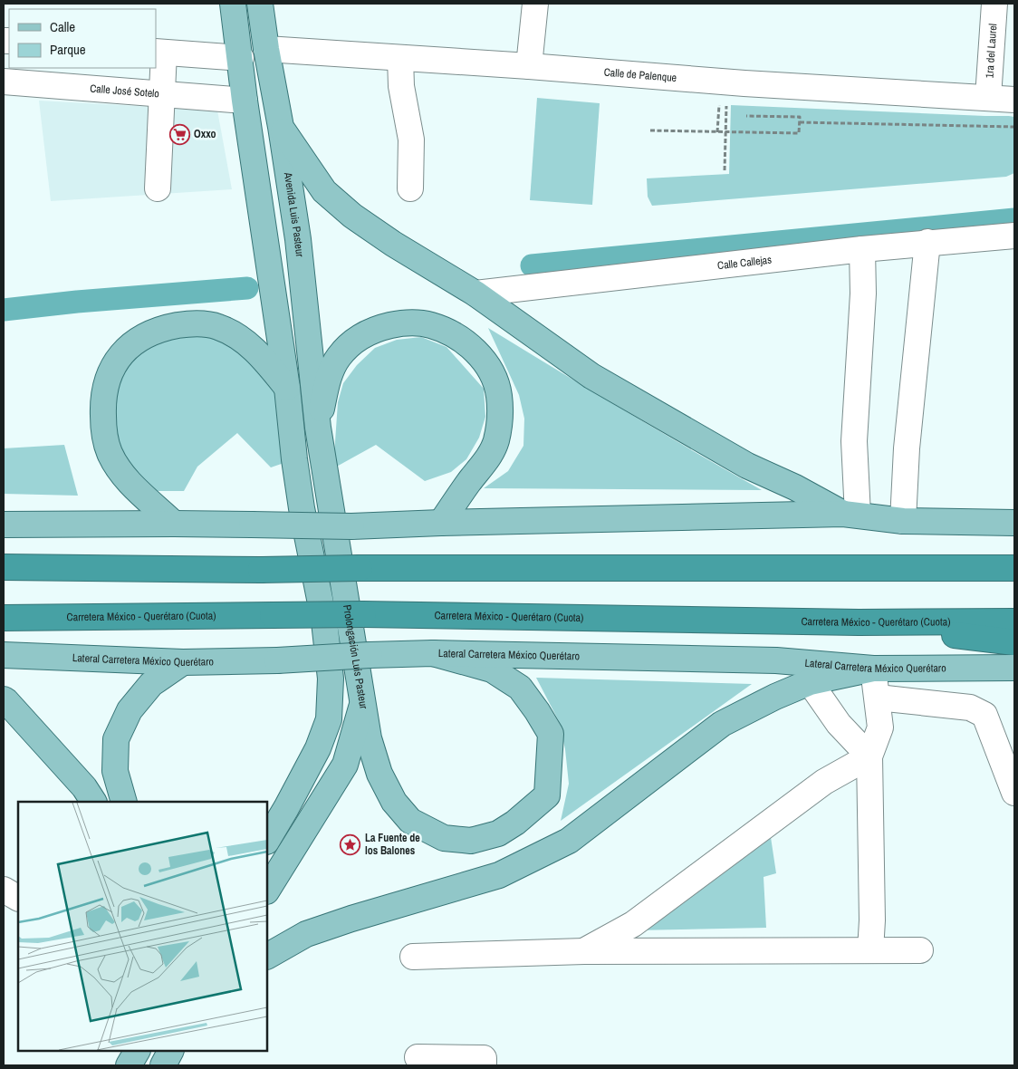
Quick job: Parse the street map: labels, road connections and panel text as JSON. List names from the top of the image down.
{
  "streets": {
    "highway": ["Carretera México - Querétaro (Cuota)"],
    "main road": ["Avenida Luis Pasteur", "Lateral Carretera México Querétaro", "Prolongación Luis Pasteur"],
    "street": [
      "1ra del Laurel",
      "Calle de Palenque",
      "Calle José Sotelo",
      "Calle Callejas"
    ]
  },
  "crossings": [
    ["1ra del Laurel", "Calle de Palenque"],
    ["Calle de Palenque", "Avenida Luis Pasteur"],
    ["Avenida Luis Pasteur", "Prolongación Luis Pasteur"]
  ],
  "places": {
    "supermarket": ["Oxxo"],
    "place": ["La Fuente de los Balones"]
  },
  "legend": ["Calle", "Parque"]
}
